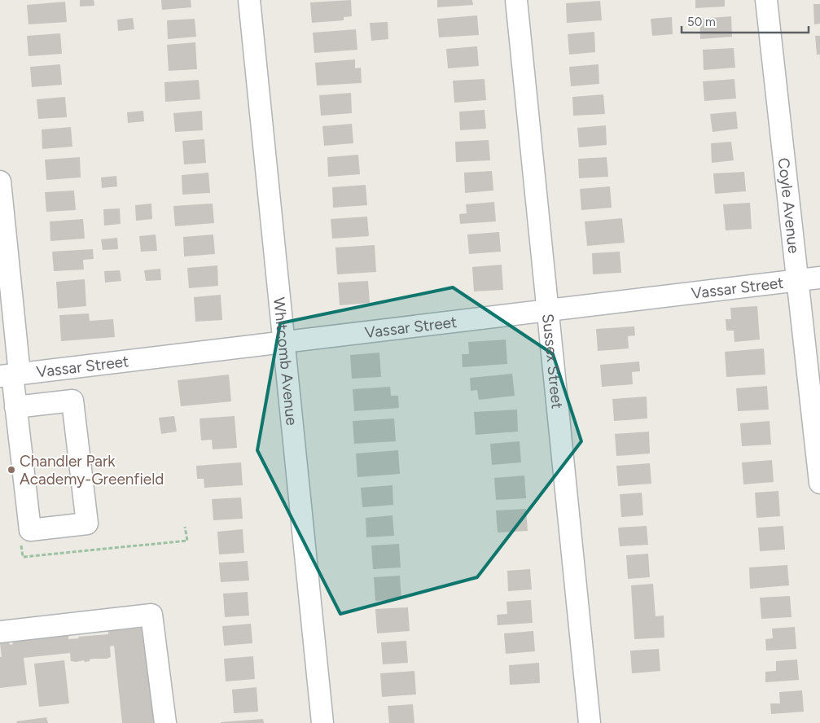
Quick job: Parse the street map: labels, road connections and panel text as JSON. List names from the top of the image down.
{
  "streets": {
    "street": [
      "Coyle Avenue",
      "Vassar Street",
      "Whitcomb Avenue",
      "Sussex Street"
    ]
  },
  "crossings": [
    ["Coyle Avenue", "Vassar Street"],
    ["Vassar Street", "Whitcomb Avenue"],
    ["Vassar Street", "Sussex Street"]
  ],
  "places": ["Chandler Park Academy-Greenfield"],
  "scale_bar": "50 m"
}
